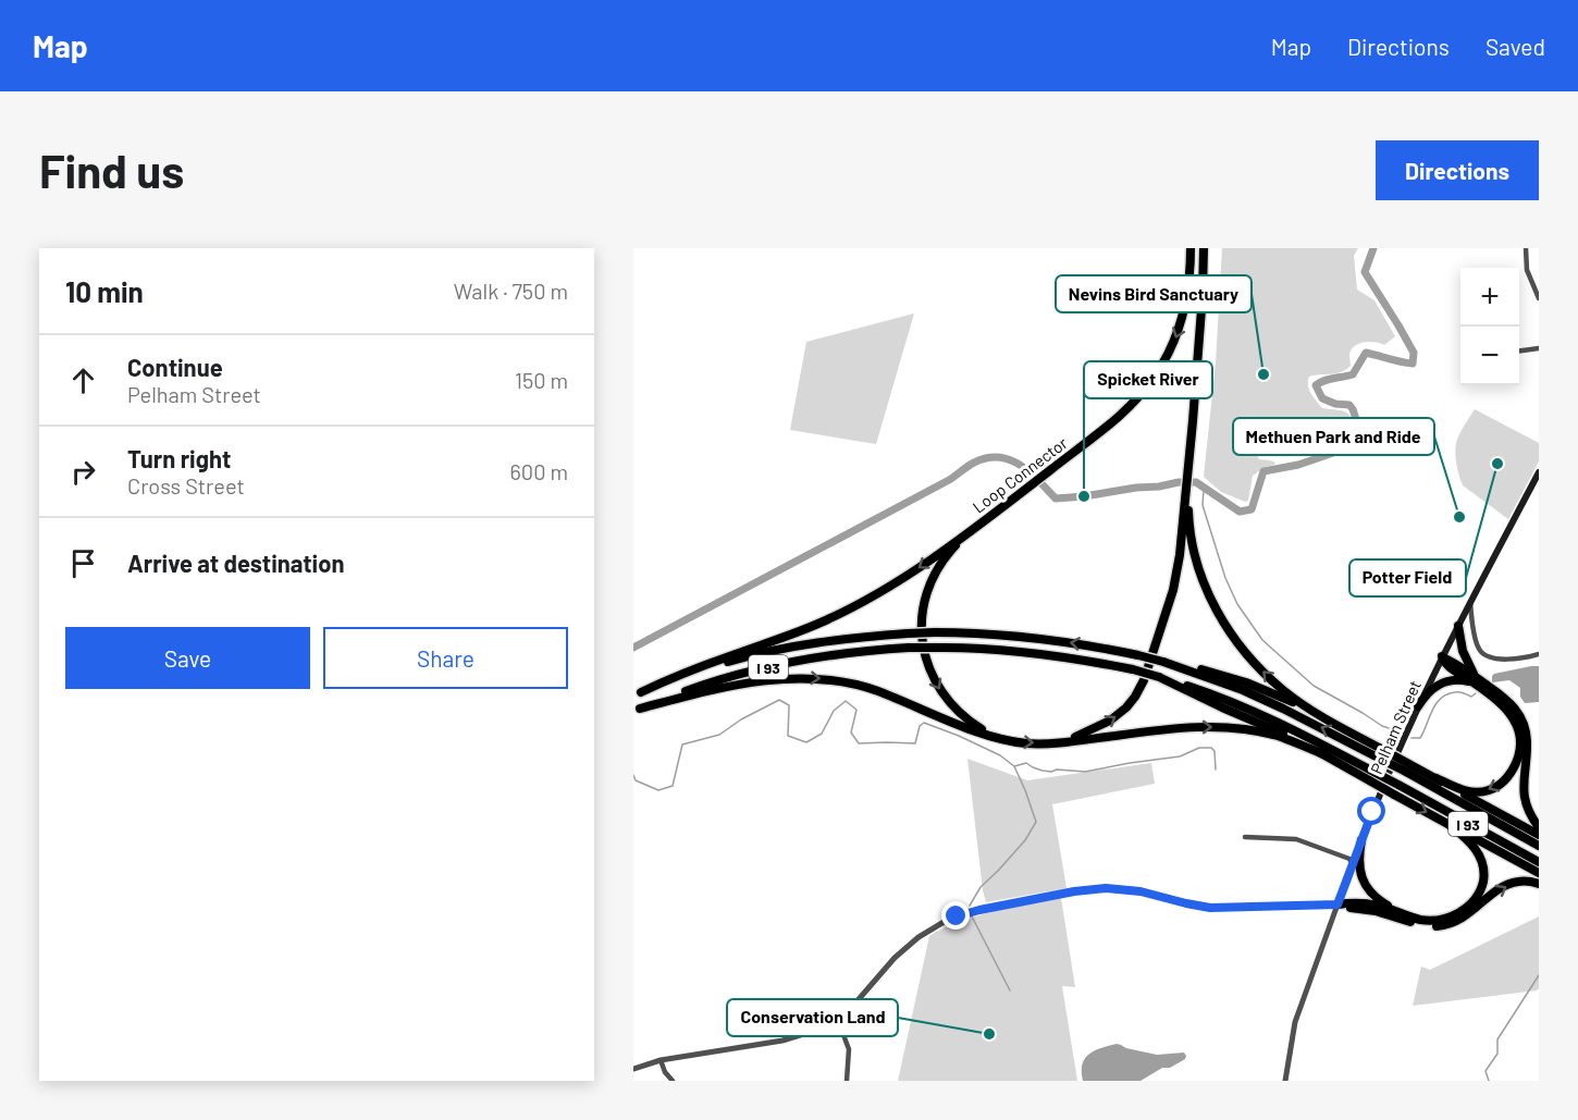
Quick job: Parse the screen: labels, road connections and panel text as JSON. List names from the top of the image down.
{
  "streets": {
    "highway": ["Loop Connector", "I 93"],
    "main road": ["Pelham Street"]
  },
  "one_way": ["Loop Connector"],
  "places": [
    "Nevins Bird Sanctuary",
    "Potter Field",
    "Spicket River",
    "Methuen Park and Ride",
    "Conservation Land"
  ],
  "page": {
    "header": "Map",
    "nav": ["Map", "Directions", "Saved"],
    "buttons": [
      "Directions",
      ["Save", "Share"]
    ],
    "title": "Find us",
    "heading": ["10 min", "Walk · 750 m"],
    "map_buttons": ["+", "−"],
    "list": [
      ["Continue", "Pelham Street", "150 m"],
      ["Turn right", "Cross Street", "600 m"],
      "Arrive at destination"
    ]
  }
}
